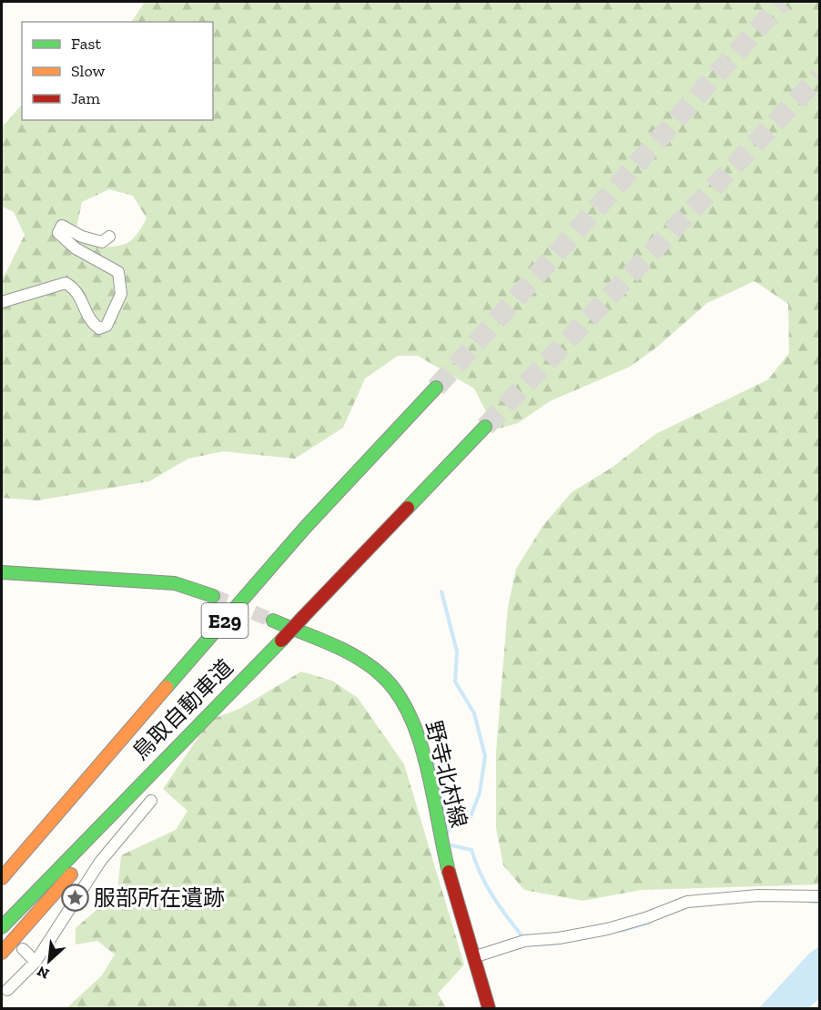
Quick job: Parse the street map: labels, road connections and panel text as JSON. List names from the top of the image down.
{
  "streets": {
    "main road": ["E29", "鳥取自動車道", "野寺北村線"]
  },
  "places": {
    "place": ["服部所在遺跡"]
  },
  "legend": ["Fast", "Slow", "Jam"],
  "north": "bottom left"
}
